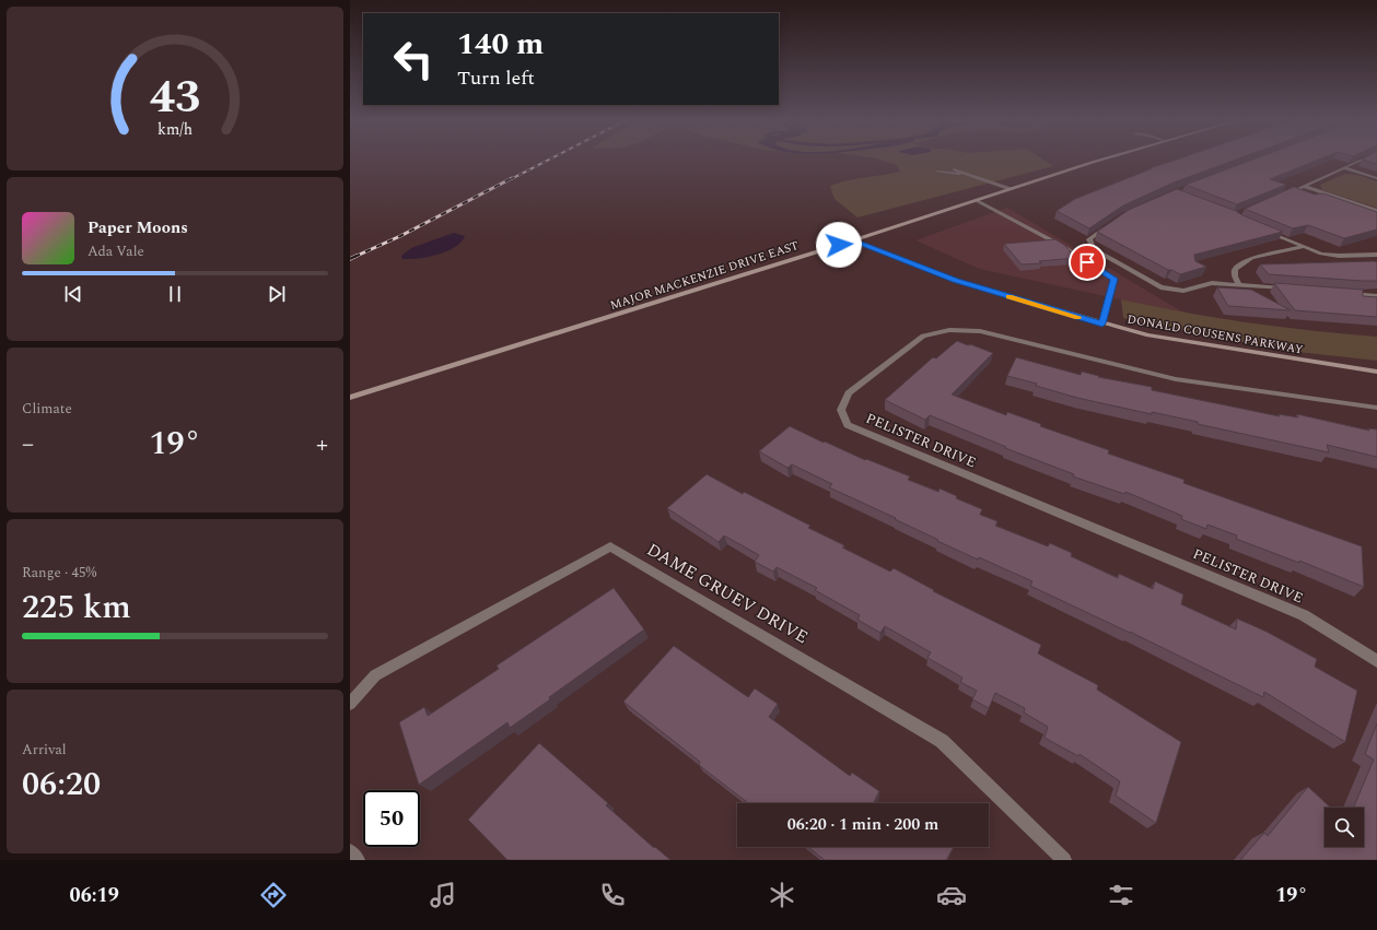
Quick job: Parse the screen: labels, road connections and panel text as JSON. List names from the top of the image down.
{
  "streets": {
    "main road": ["MAJOR MACKENZIE DRIVE EAST", "DONALD COUSENS PARKWAY"],
    "street": ["PELISTER DRIVE", "DAME GRUEV DRIVE"]
  },
  "crossings": [
    ["MAJOR MACKENZIE DRIVE EAST", "DONALD COUSENS PARKWAY"]
  ],
  "page": {
    "turn": ["140 m", "Turn left"],
    "song": ["Paper Moons", "Ada Vale"],
    "tile": [
      "Climate",
      ["Range · 45%", "225 km"],
      ["Arrival", "06:20"]
    ],
    "heat": ["−", "19°", "+"],
    "limit": "50",
    "trip": "06:20 · 1 min · 200 m",
    "tabs": ["06:19", "19°"],
    "gauge": ["43", "km/h"]
  }
}
